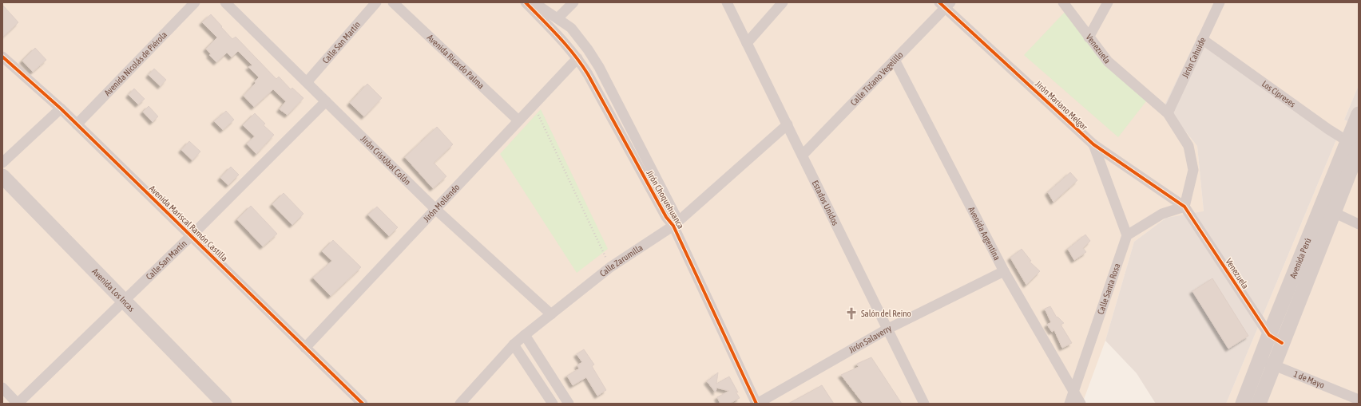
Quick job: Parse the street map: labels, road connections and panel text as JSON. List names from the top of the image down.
{
  "streets": {
    "main road": ["Avenida Perú", "Avenida Los Incas"],
    "street": [
      "Calle San Martín",
      "Venezuela",
      "Jirón Cahuide",
      "Avenida Ricardo Palma",
      "Avenida Nicolás de Piérola",
      "Calle Tiziano Vegelillo",
      "Los Cipreses",
      "Jirón Mariano Melgar",
      "Jirón Cristóbal Colón",
      "Jirón Choquehuanca",
      "Jirón Mollendo",
      "Estados Unidos",
      "Avenida Mariscal Ramón Castilla",
      "Avenida Argentina",
      "Calle Zarumilla",
      "Calle Santa Rosa",
      "Jirón Salaverry",
      "1 de Mayo"
    ]
  },
  "crossings": [
    ["Calle San Martín", "Jirón Cristóbal Colón"],
    ["Calle San Martín", "Avenida Mariscal Ramón Castilla"],
    ["Calle San Martín", "Avenida Los Incas"],
    ["Venezuela", "Jirón Cahuide"],
    ["Venezuela", "Jirón Mariano Melgar"],
    ["Venezuela", "Avenida Perú"],
    ["Jirón Cahuide", "Los Cipreses"],
    ["Avenida Ricardo Palma", "Jirón Mollendo"],
    ["Avenida Nicolás de Piérola", "Avenida Mariscal Ramón Castilla"],
    ["Calle Tiziano Vegelillo", "Jirón Mariano Melgar"],
    ["Calle Tiziano Vegelillo", "Estados Unidos"],
    ["Calle Tiziano Vegelillo", "Avenida Argentina"],
    ["Los Cipreses", "Avenida Perú"],
    ["Jirón Cristóbal Colón", "Jirón Mollendo"],
    ["Jirón Cristóbal Colón", "Calle Zarumilla"],
    ["Jirón Choquehuanca", "Jirón Mollendo"],
    ["Jirón Choquehuanca", "Calle Zarumilla"],
    ["Jirón Choquehuanca", "Jirón Salaverry"],
    ["Jirón Mollendo", "Avenida Mariscal Ramón Castilla"],
    ["Estados Unidos", "Calle Zarumilla"],
    ["Estados Unidos", "Jirón Salaverry"],
    ["Avenida Argentina", "Calle Santa Rosa"],
    ["Avenida Argentina", "Jirón Salaverry"],
    ["Avenida Perú", "1 de Mayo"]
  ],
  "places": {
    "church": ["Salón del Reino"]
  }
}
